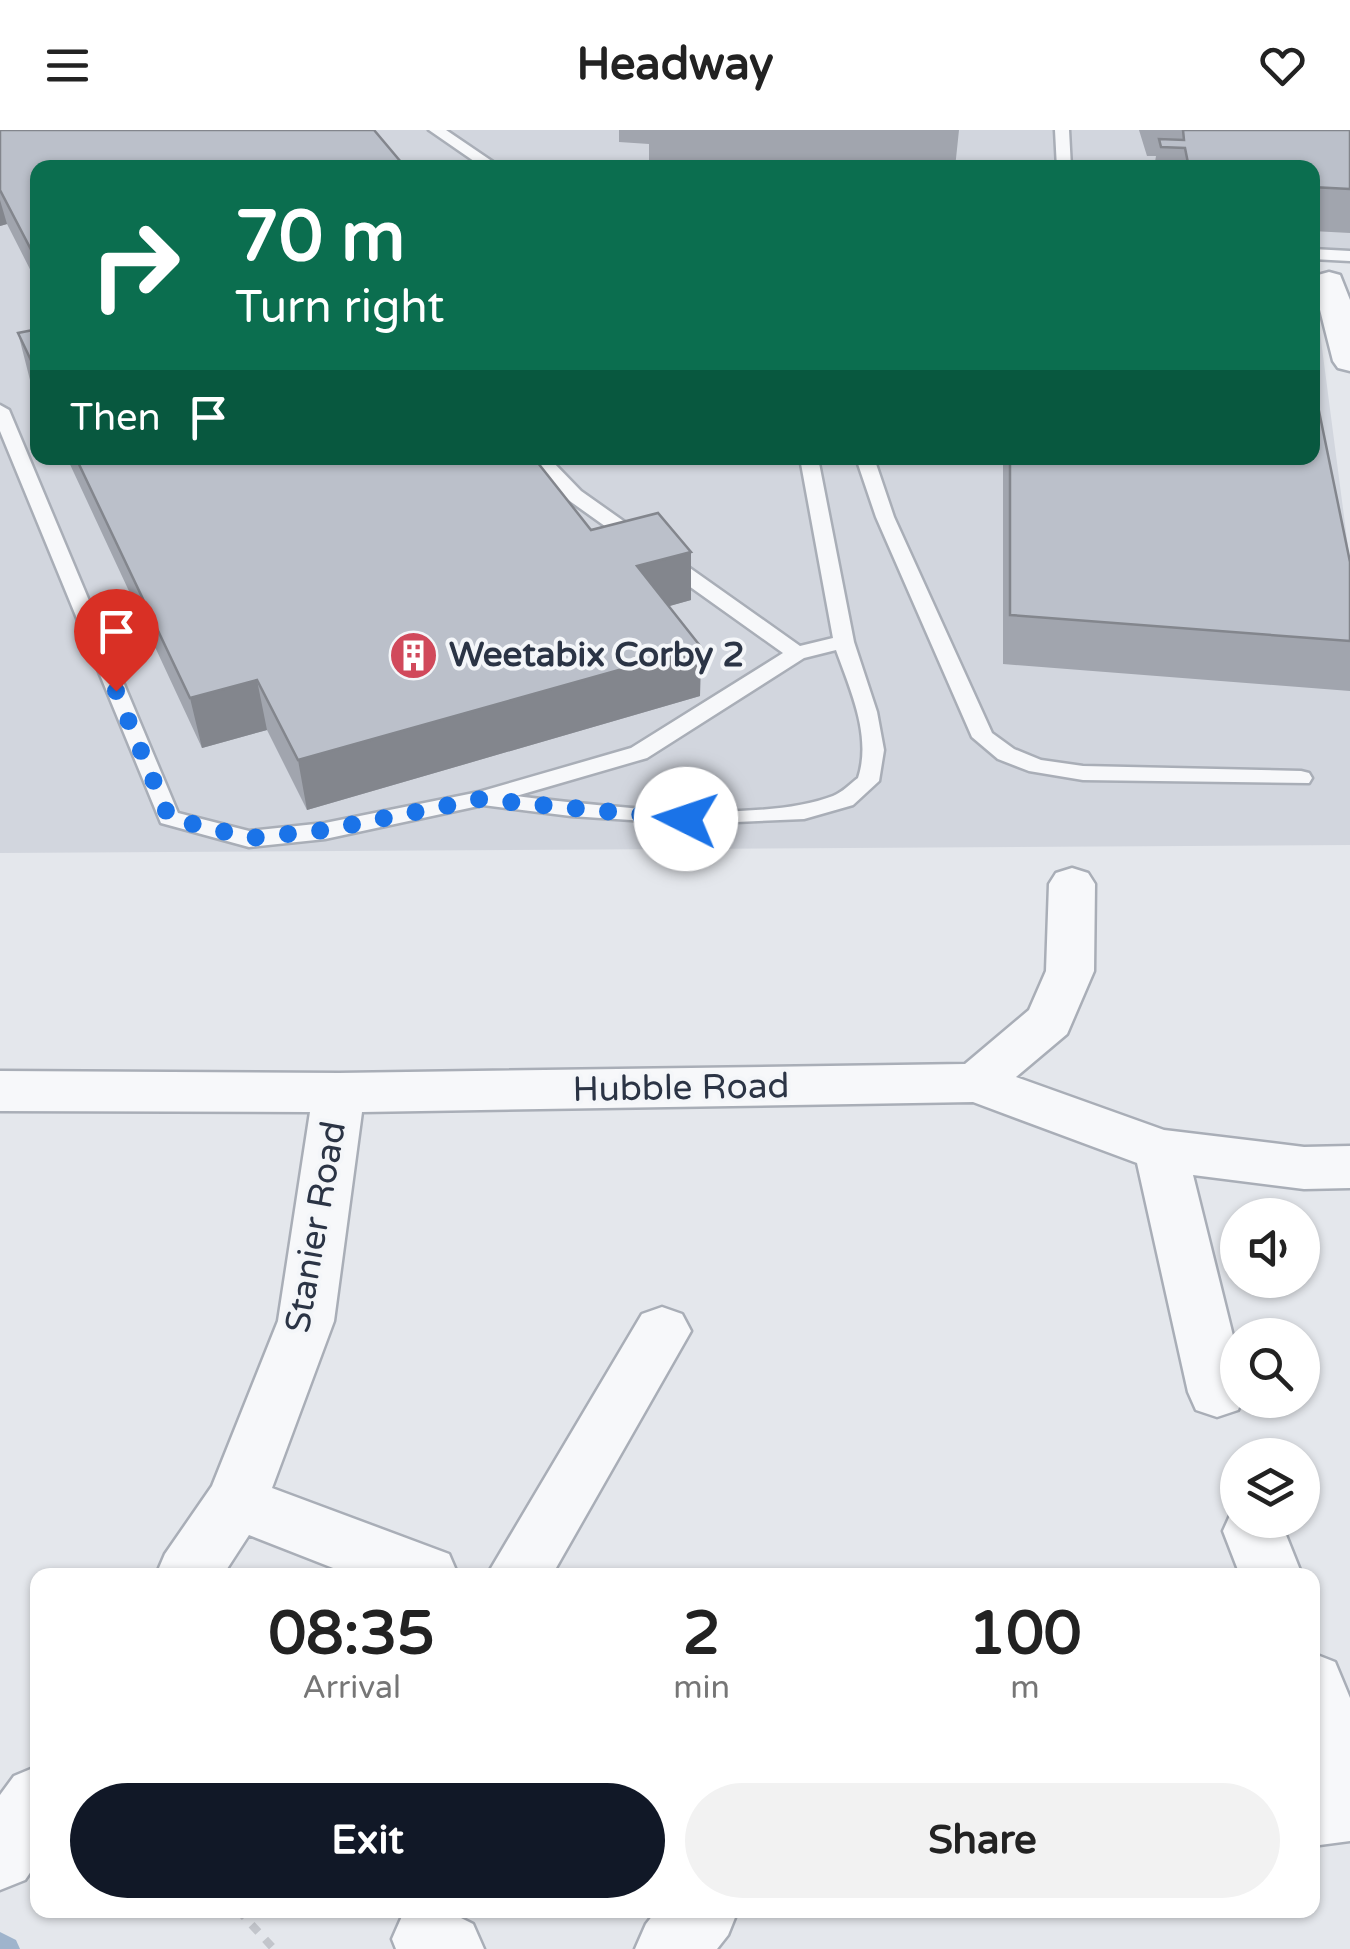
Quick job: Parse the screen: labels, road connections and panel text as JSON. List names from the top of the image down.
{
  "streets": {
    "street": ["Hubble Road", "Stanier Road"]
  },
  "crossings": [
    ["Hubble Road", "Stanier Road"]
  ],
  "places": {
    "building": ["Weetabix Corby 2"]
  },
  "page": {
    "header": "Headway",
    "turn": ["70 m", "Turn right"],
    "then": "Then",
    "eta": [
      "08:35",
      "Arrival",
      "2",
      "min",
      "100",
      "m"
    ],
    "buttons": ["Exit", "Share"]
  }
}
